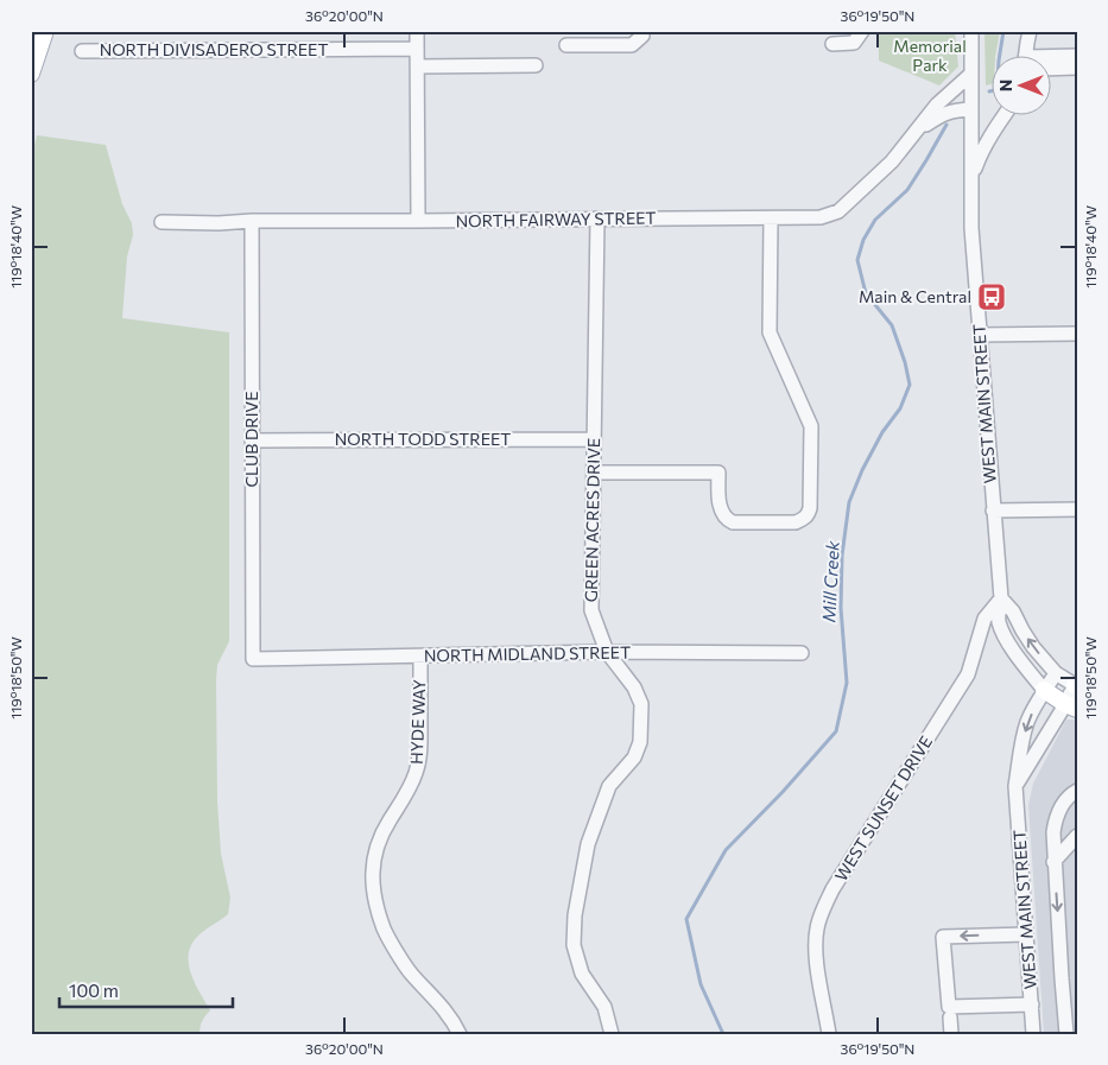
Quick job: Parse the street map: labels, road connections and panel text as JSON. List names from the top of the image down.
{
  "streets": {
    "street": [
      "NORTH DIVISADERO STREET",
      "NORTH FAIRWAY STREET",
      "WEST MAIN STREET",
      "CLUB DRIVE",
      "NORTH TODD STREET",
      "GREEN ACRES DRIVE",
      "NORTH MIDLAND STREET",
      "HYDE WAY",
      "WEST SUNSET DRIVE"
    ]
  },
  "crossings": [
    ["NORTH FAIRWAY STREET", "WEST MAIN STREET"],
    ["NORTH FAIRWAY STREET", "CLUB DRIVE"],
    ["NORTH FAIRWAY STREET", "GREEN ACRES DRIVE"],
    ["WEST MAIN STREET", "WEST SUNSET DRIVE"],
    ["CLUB DRIVE", "NORTH TODD STREET"],
    ["CLUB DRIVE", "NORTH MIDLAND STREET"],
    ["NORTH TODD STREET", "GREEN ACRES DRIVE"],
    ["GREEN ACRES DRIVE", "NORTH MIDLAND STREET"],
    ["NORTH MIDLAND STREET", "HYDE WAY"]
  ],
  "water": ["Mill Creek"],
  "parks": ["Memorial Park"],
  "places": {
    "bus stop": ["Main & Central"]
  },
  "scale_bar": "100 m",
  "north": "left",
  "coordinates": [
    "36°20'00\"N",
    "36°19'50\"N",
    "119°18'40\"W",
    "119°18'50\"W"
  ]
}
